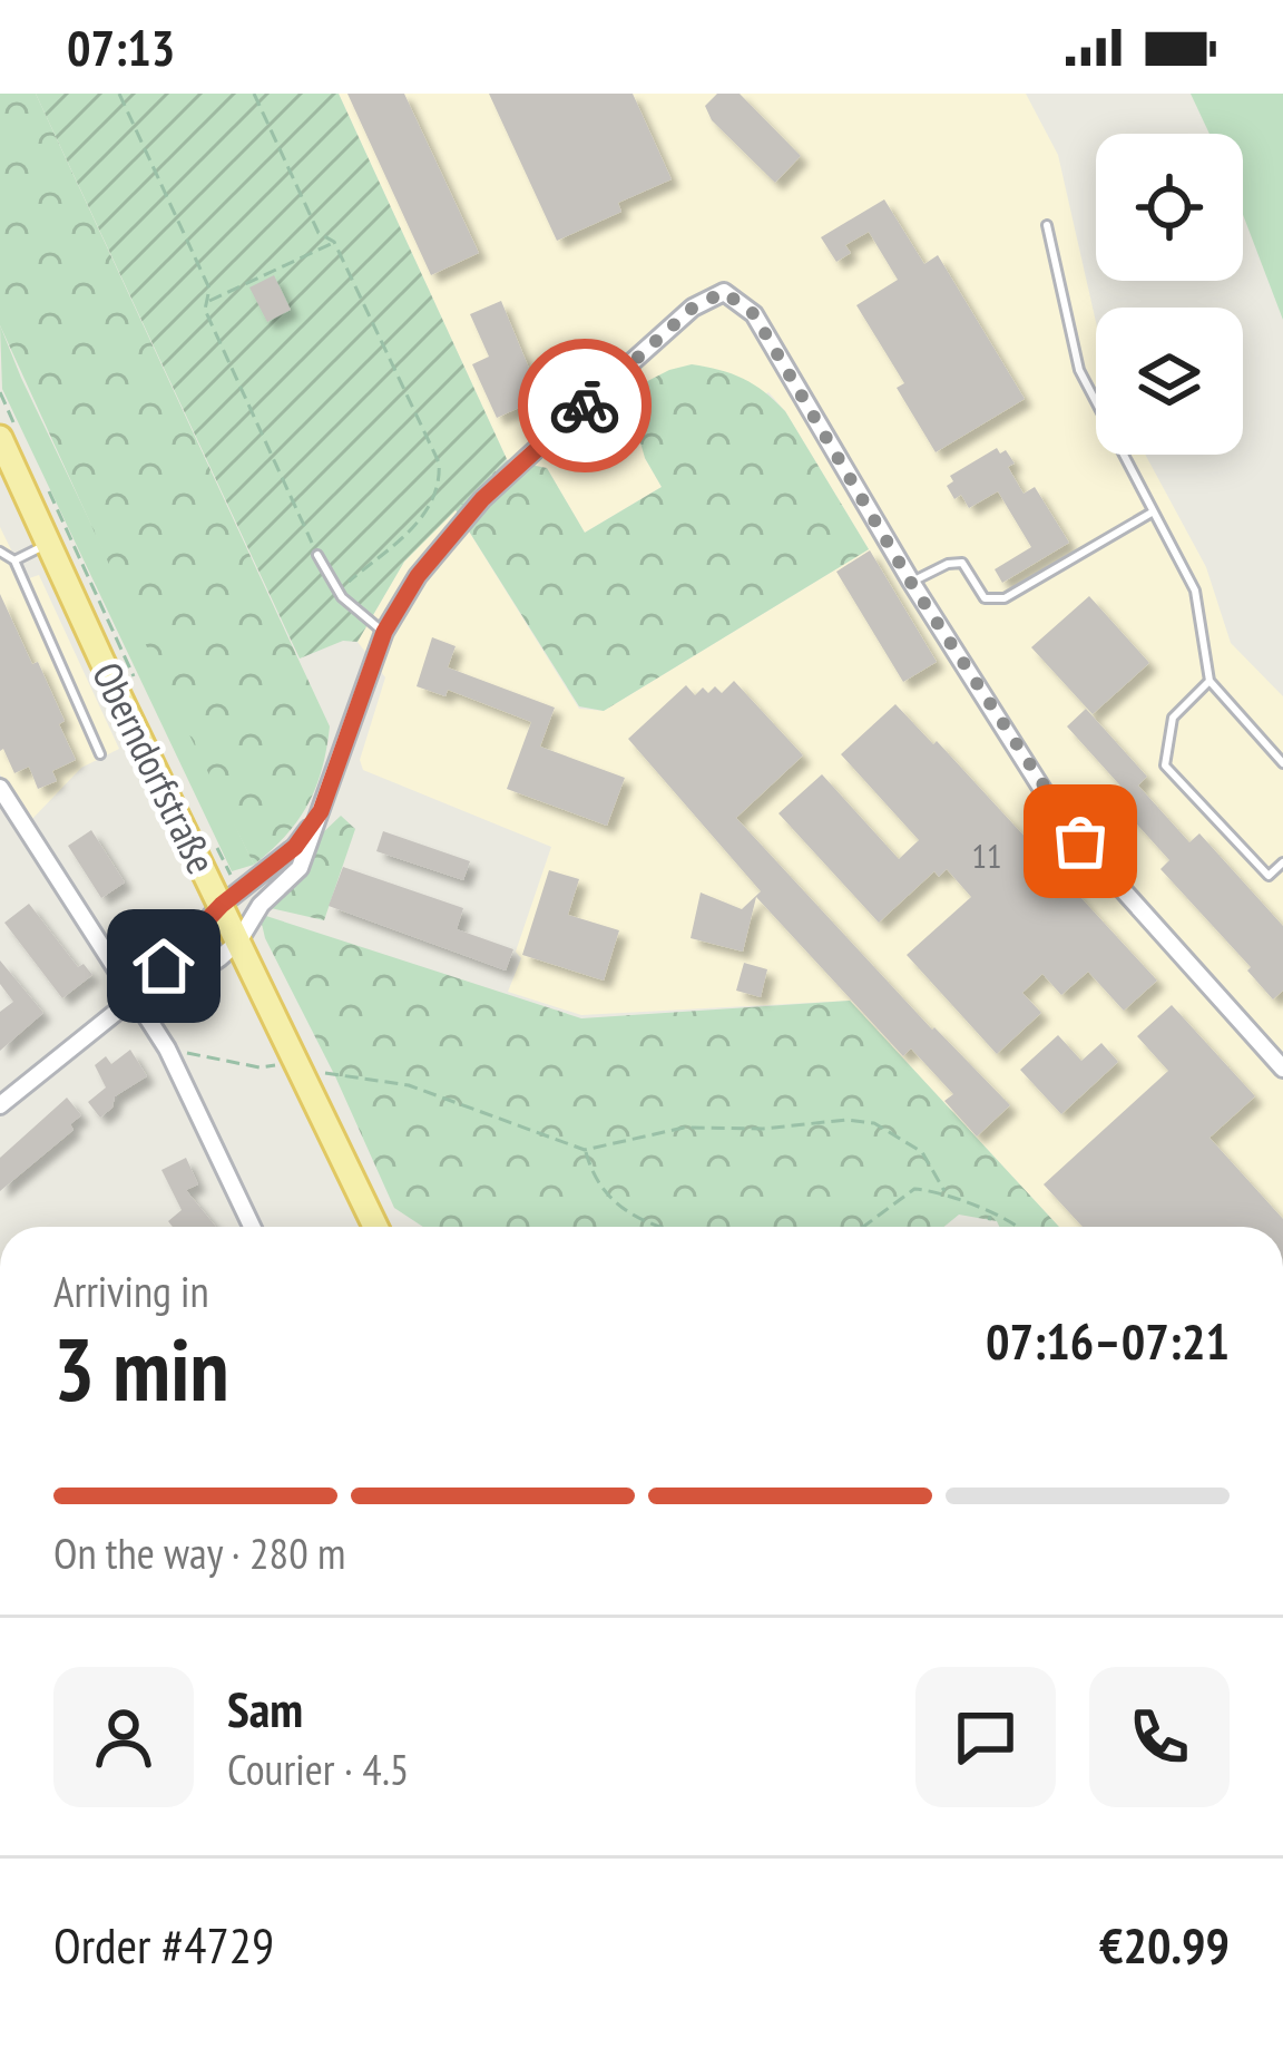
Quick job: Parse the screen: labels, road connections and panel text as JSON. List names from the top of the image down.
{
  "streets": {
    "main road": ["Oberndorfstraße"]
  },
  "house_numbers": ["11"],
  "page": {
    "status": "07:13",
    "heading": ["3 min", "Arriving in", "07:16–07:21"],
    "panel": [
      "Sam",
      "Courier · 4.5",
      "Order #4729",
      "€20.99"
    ],
    "bar": "On the way · 280 m"
  }
}
